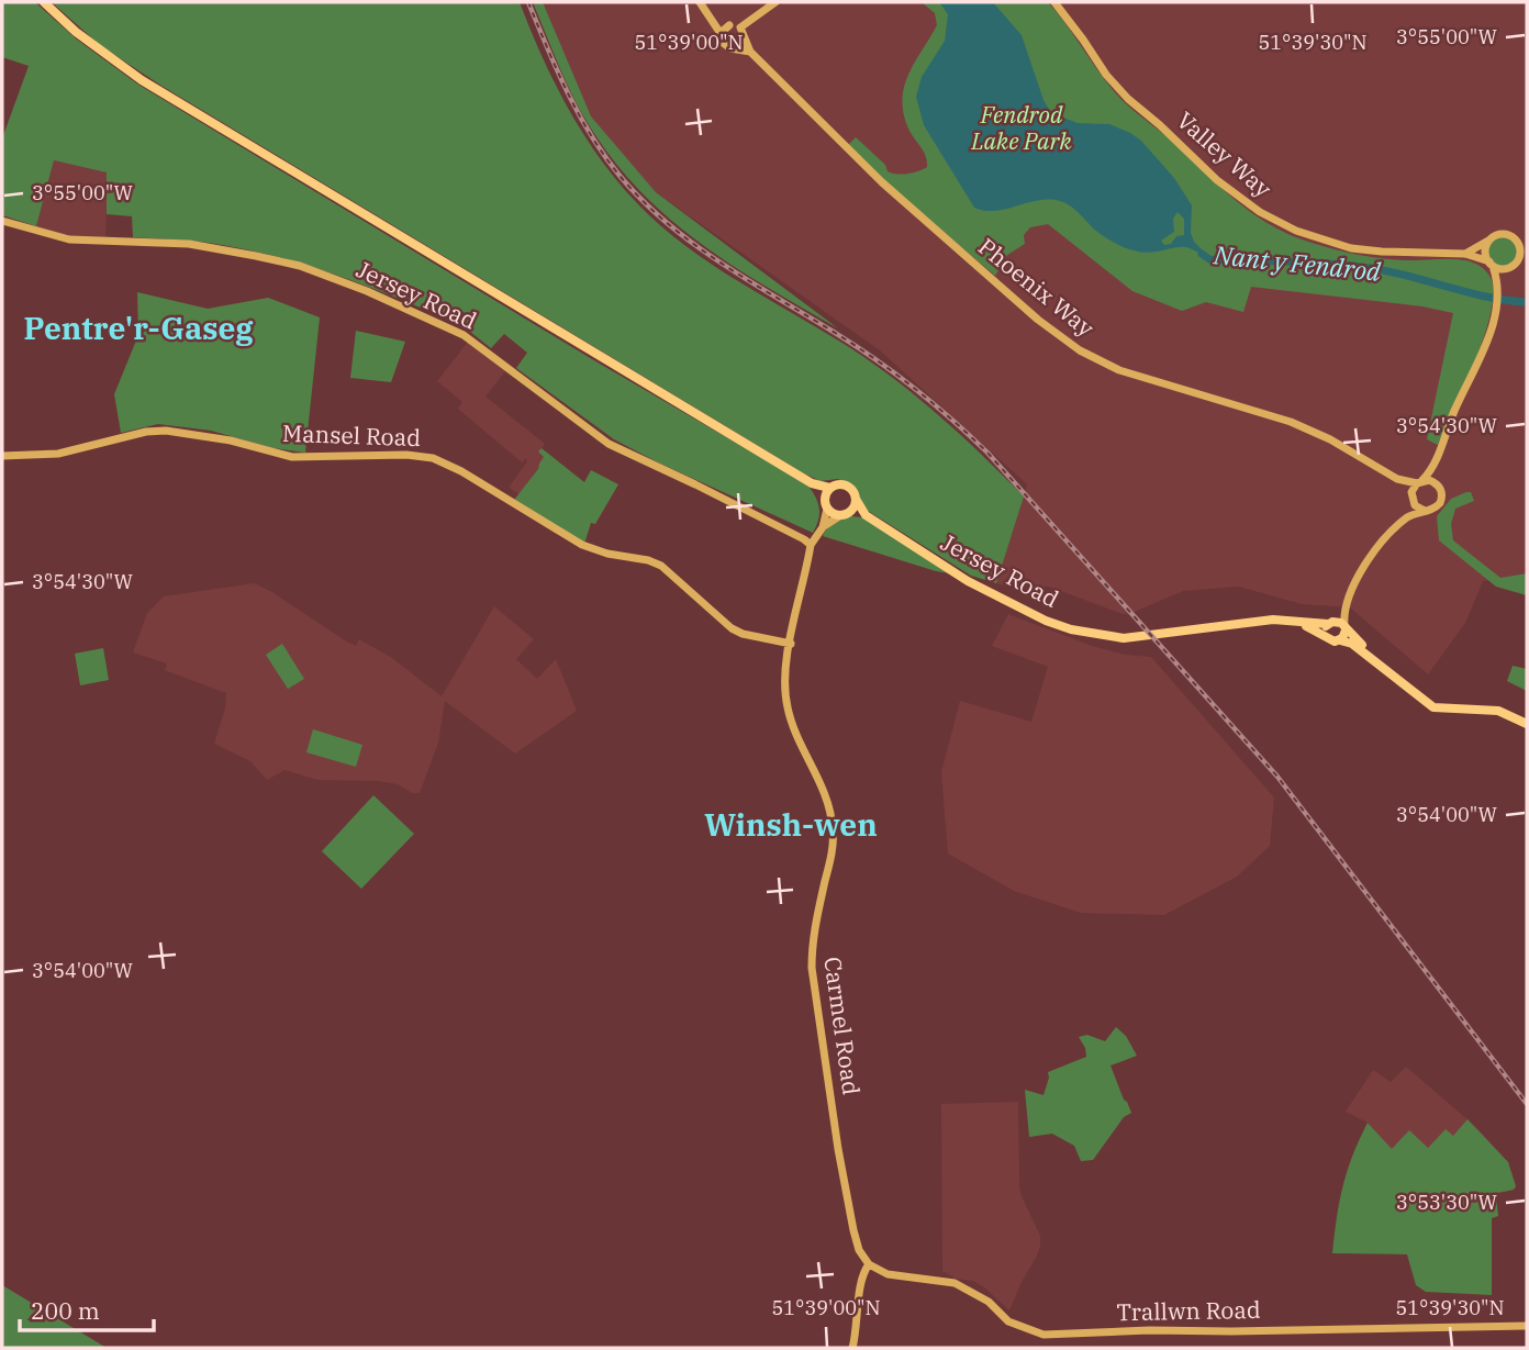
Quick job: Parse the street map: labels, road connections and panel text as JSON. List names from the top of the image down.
{
  "streets": {
    "main road": ["Jersey Road"],
    "street": [
      "Valley Way",
      "Phoenix Way",
      "Mansel Road",
      "Carmel Road",
      "Trallwn Road"
    ]
  },
  "crossings": [
    ["Jersey Road", "Carmel Road"],
    ["Mansel Road", "Carmel Road"],
    ["Carmel Road", "Trallwn Road"]
  ],
  "districts": ["Pentre'r-Gaseg", "Winsh-wen"],
  "water": ["Nant y Fendrod"],
  "parks": ["Fendrod Lake Park"],
  "scale_bar": "200 m",
  "coordinates": [
    "3°55'00\"W",
    "51°39'00\"N",
    "51°39'30\"N",
    "3°54'30\"W",
    "3°54'00\"W",
    "3°53'30\"W"
  ]
}
